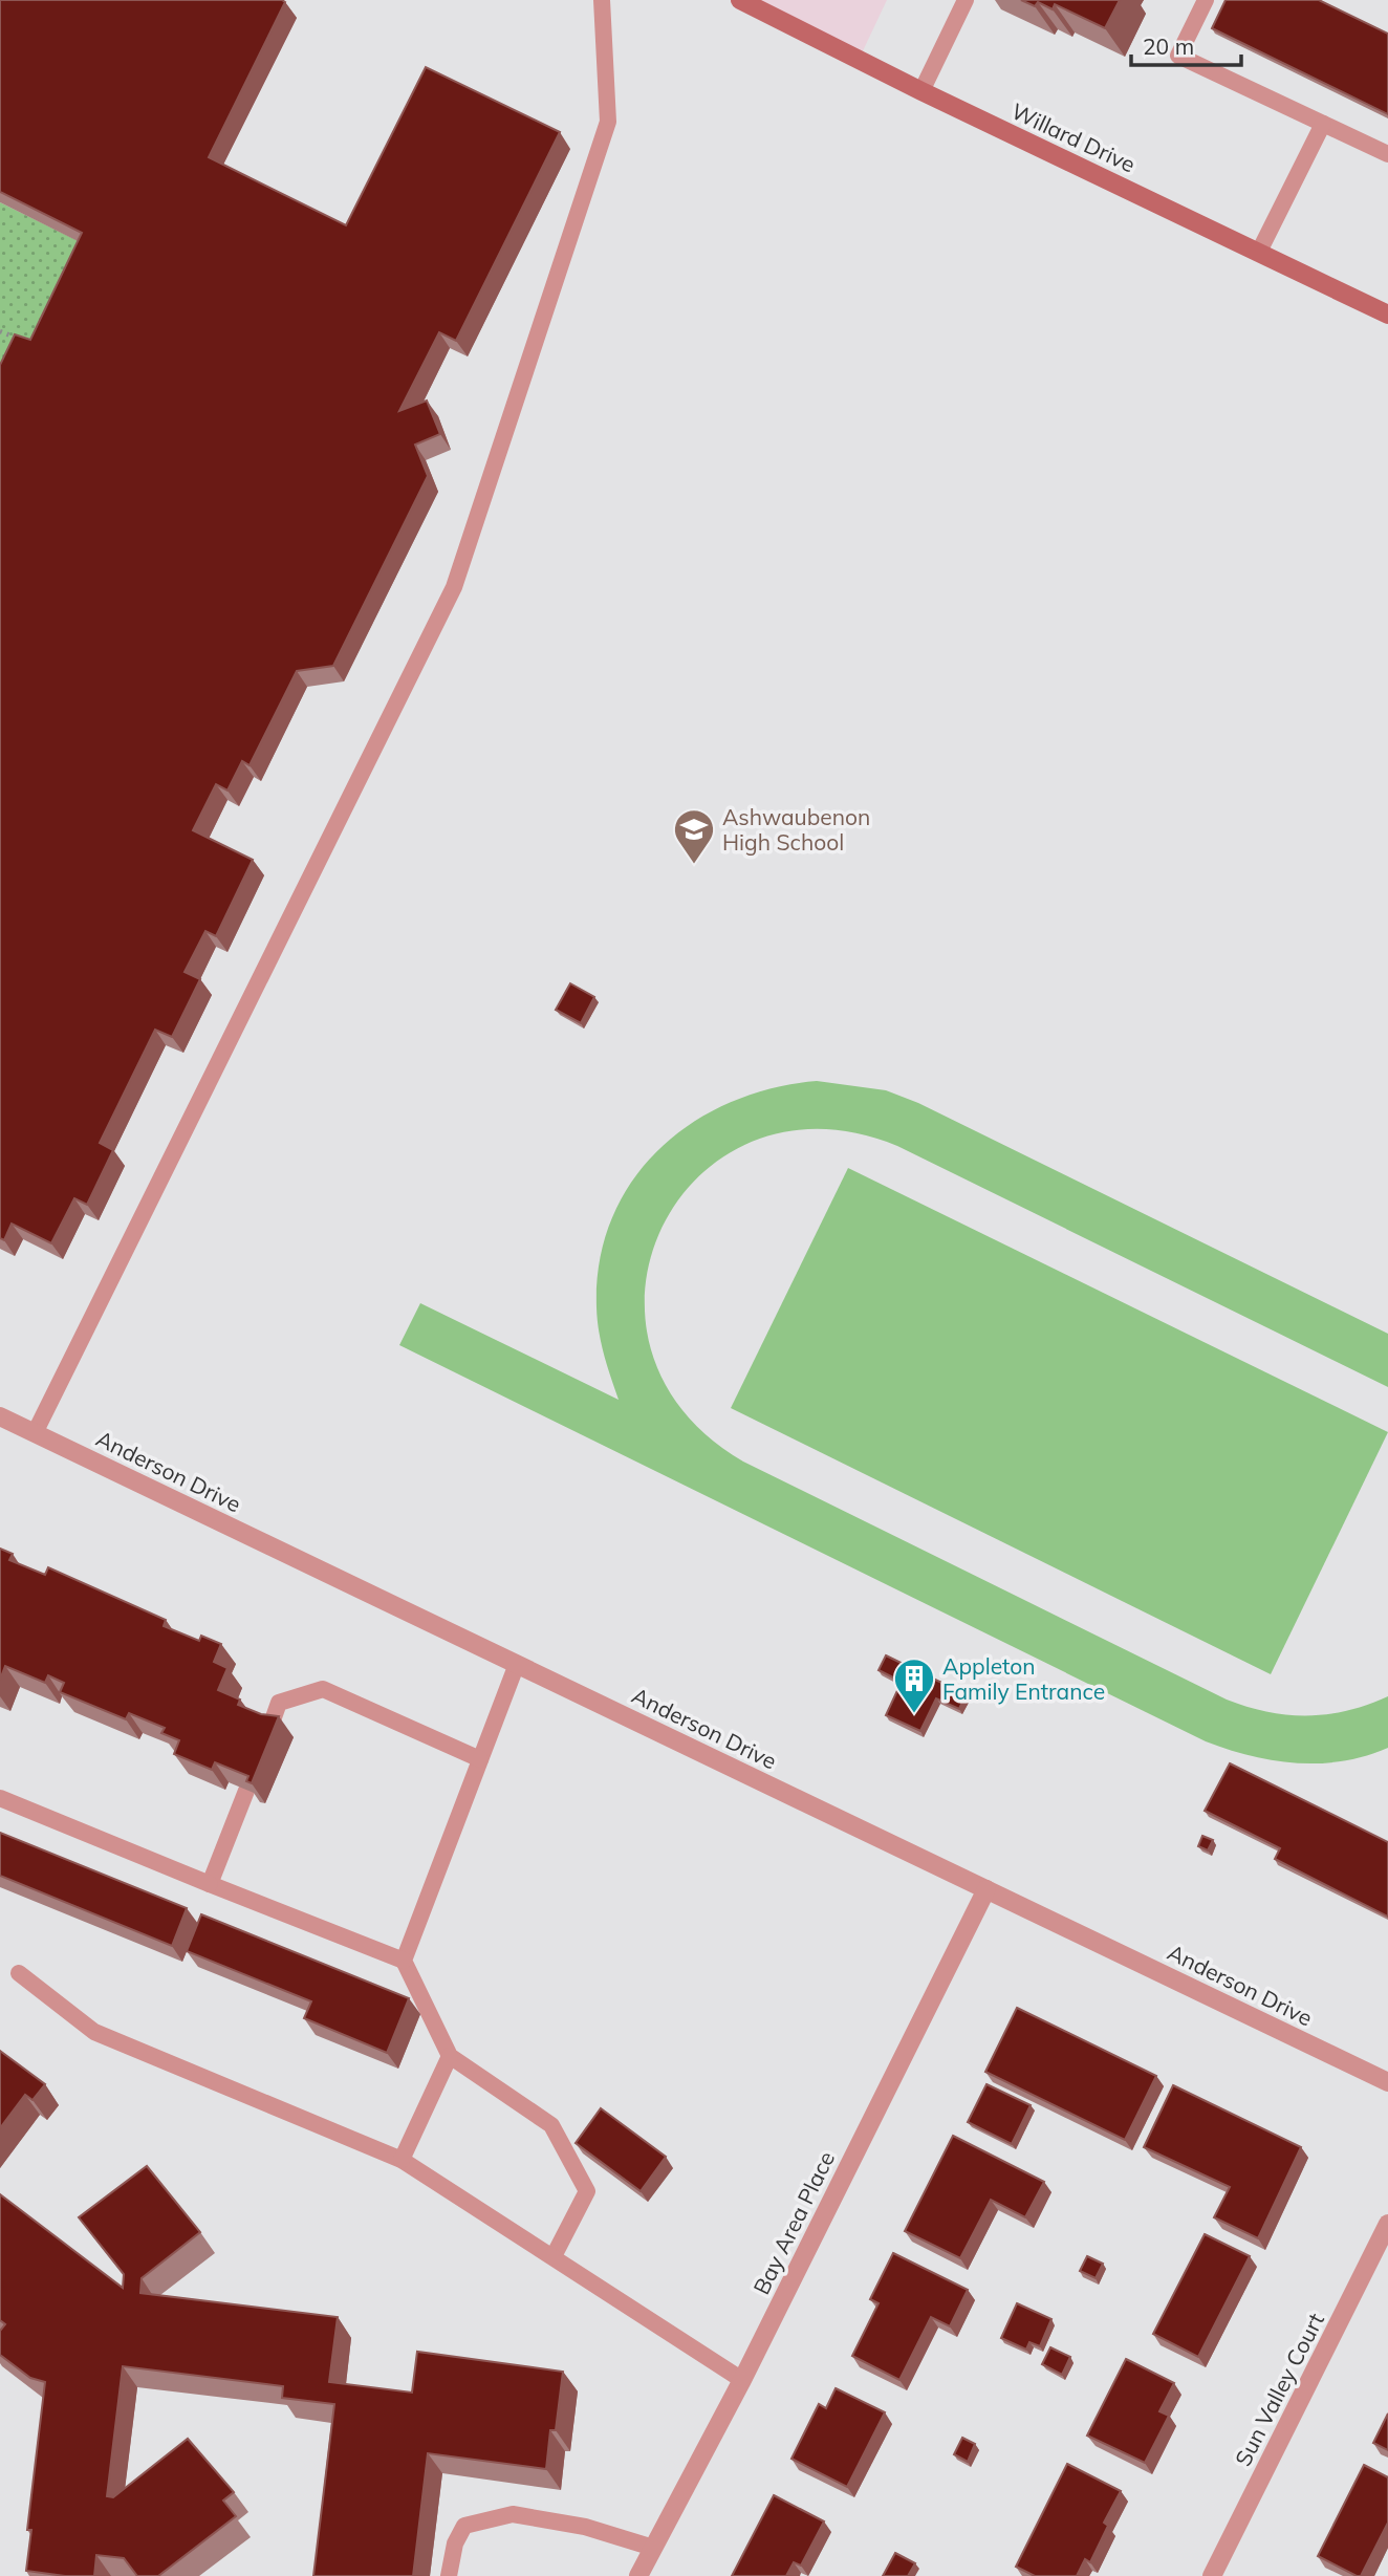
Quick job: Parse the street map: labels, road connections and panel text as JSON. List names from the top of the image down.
{
  "streets": {
    "street": [
      "Willard Drive",
      "Anderson Drive",
      "Bay Area Place",
      "Sun Valley Court"
    ]
  },
  "crossings": [
    ["Anderson Drive", "Bay Area Place"]
  ],
  "places": {
    "school or university": ["Ashwaubenon High School"],
    "building": ["Appleton Family Entrance"]
  },
  "scale_bar": "20 m"
}
